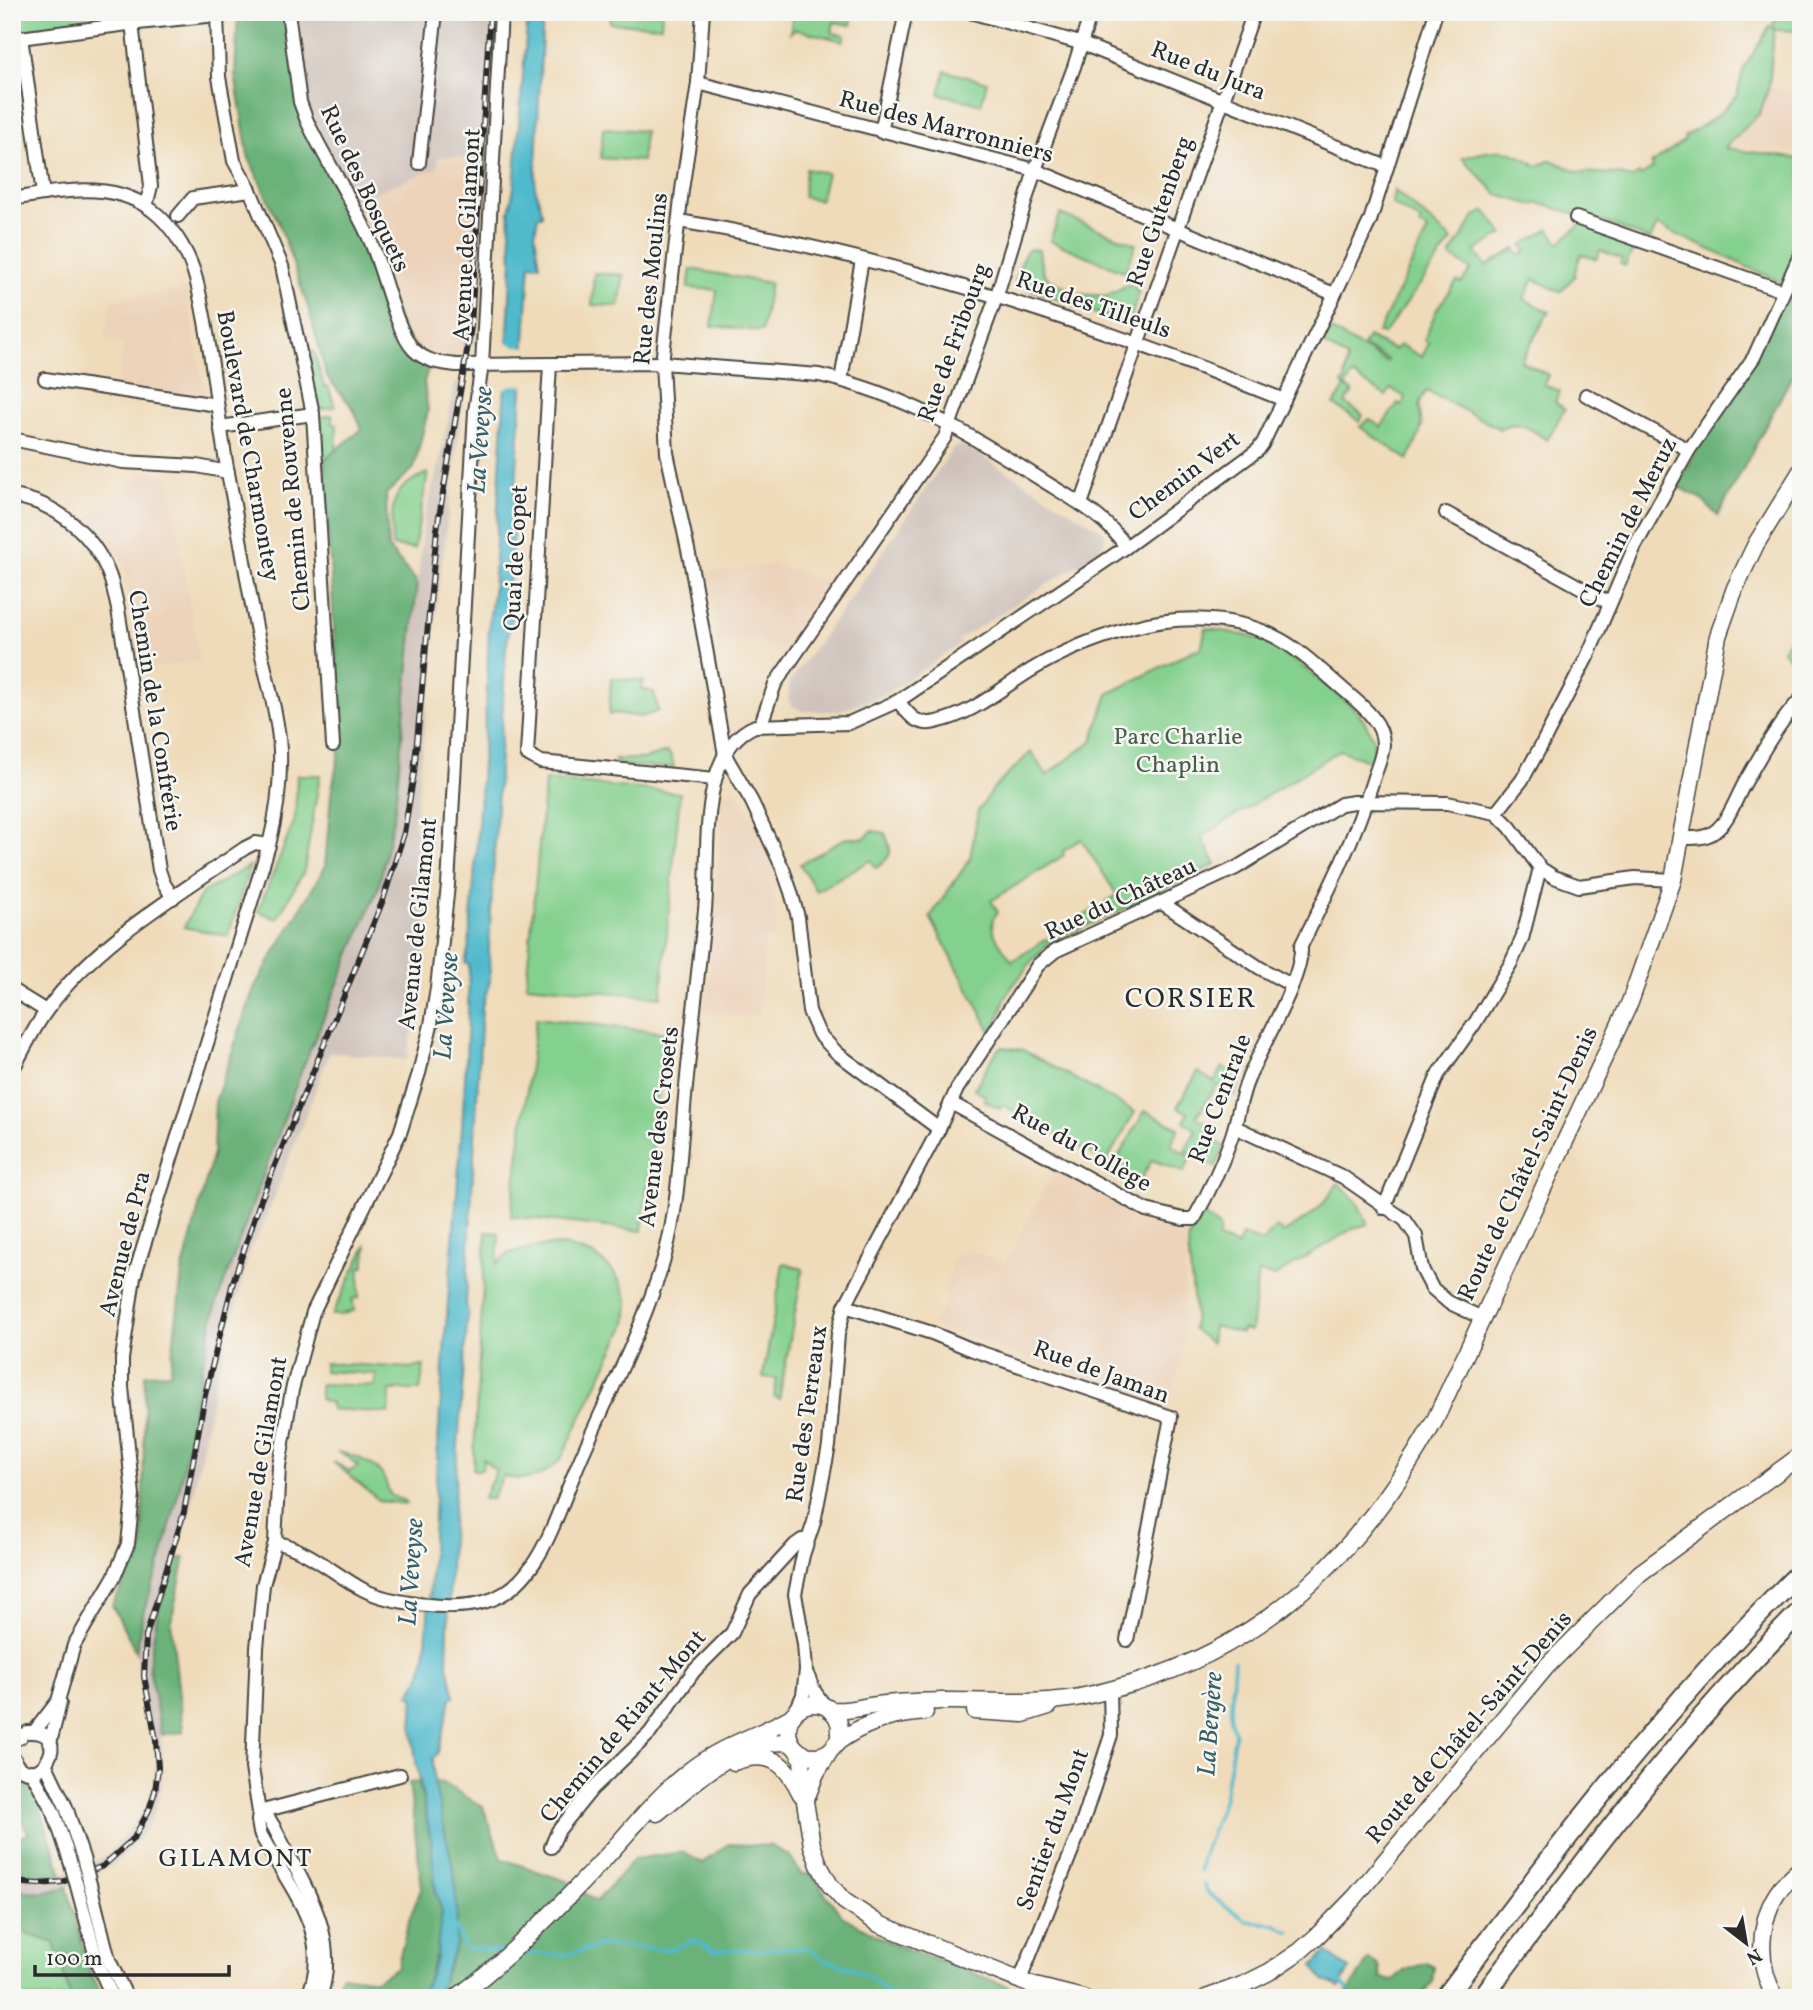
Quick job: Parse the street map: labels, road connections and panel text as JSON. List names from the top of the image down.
{
  "streets": {
    "main road": ["Route de Châtel-Saint-Denis"],
    "street": [
      "Rue du Jura",
      "Rue des Marronniers",
      "Rue des Bosquets",
      "Rue Gutenberg",
      "Avenue de Gilamont",
      "Rue des Moulins",
      "Rue des Tilleuls",
      "Rue de Fribourg",
      "Boulevard de Charmontey",
      "Chemin Vert",
      "Chemin de Rouvenne",
      "Chemin de Meruz",
      "Quai de Copet",
      "Chemin de la Confrérie",
      "Rue du Château",
      "Rue Centrale",
      "Avenue des Crosets",
      "Rue du Collège",
      "Avenue de Pra",
      "Rue de Jaman",
      "Rue des Terreaux",
      "Chemin de Riant-Mont",
      "Sentier du Mont"
    ]
  },
  "crossings": [
    ["Rue du Jura", "Rue Gutenberg"],
    ["Rue du Jura", "Rue de Fribourg"],
    ["Rue du Jura", "Chemin Vert"],
    ["Rue des Marronniers", "Rue Gutenberg"],
    ["Rue des Marronniers", "Rue des Moulins"],
    ["Rue des Marronniers", "Rue de Fribourg"],
    ["Rue des Marronniers", "Chemin Vert"],
    ["Rue des Bosquets", "Rue Gutenberg"],
    ["Rue des Bosquets", "Avenue de Gilamont"],
    ["Rue des Bosquets", "Rue des Moulins"],
    ["Rue des Bosquets", "Rue de Fribourg"],
    ["Rue des Bosquets", "Chemin Vert"],
    ["Rue des Bosquets", "Quai de Copet"],
    ["Rue Gutenberg", "Rue des Tilleuls"],
    ["Avenue de Gilamont", "Avenue des Crosets"],
    ["Rue des Moulins", "Rue des Tilleuls"],
    ["Rue des Moulins", "Avenue des Crosets"],
    ["Rue des Tilleuls", "Rue de Fribourg"],
    ["Rue des Tilleuls", "Chemin Vert"],
    ["Rue de Fribourg", "Chemin Vert"],
    ["Boulevard de Charmontey", "Avenue de Pra"],
    ["Chemin Vert", "Rue Centrale"],
    ["Chemin de Meruz", "Rue du Château"],
    ["Quai de Copet", "Avenue des Crosets"],
    ["Rue du Château", "Rue Centrale"],
    ["Rue du Château", "Rue du Collège"],
    ["Rue du Château", "Rue des Terreaux"],
    ["Rue Centrale", "Rue du Collège"],
    ["Rue du Collège", "Rue des Terreaux"],
    ["Route de Châtel-Saint-Denis", "Rue des Terreaux"],
    ["Route de Châtel-Saint-Denis", "Sentier du Mont"],
    ["Rue de Jaman", "Rue des Terreaux"],
    ["Rue des Terreaux", "Chemin de Riant-Mont"]
  ],
  "districts": ["CORSIER", "GILAMONT"],
  "water": ["La Veveyse", "La Bergère"],
  "parks": ["Parc Charlie Chaplin"],
  "scale_bar": "100 m",
  "north": "bottom right"
}
